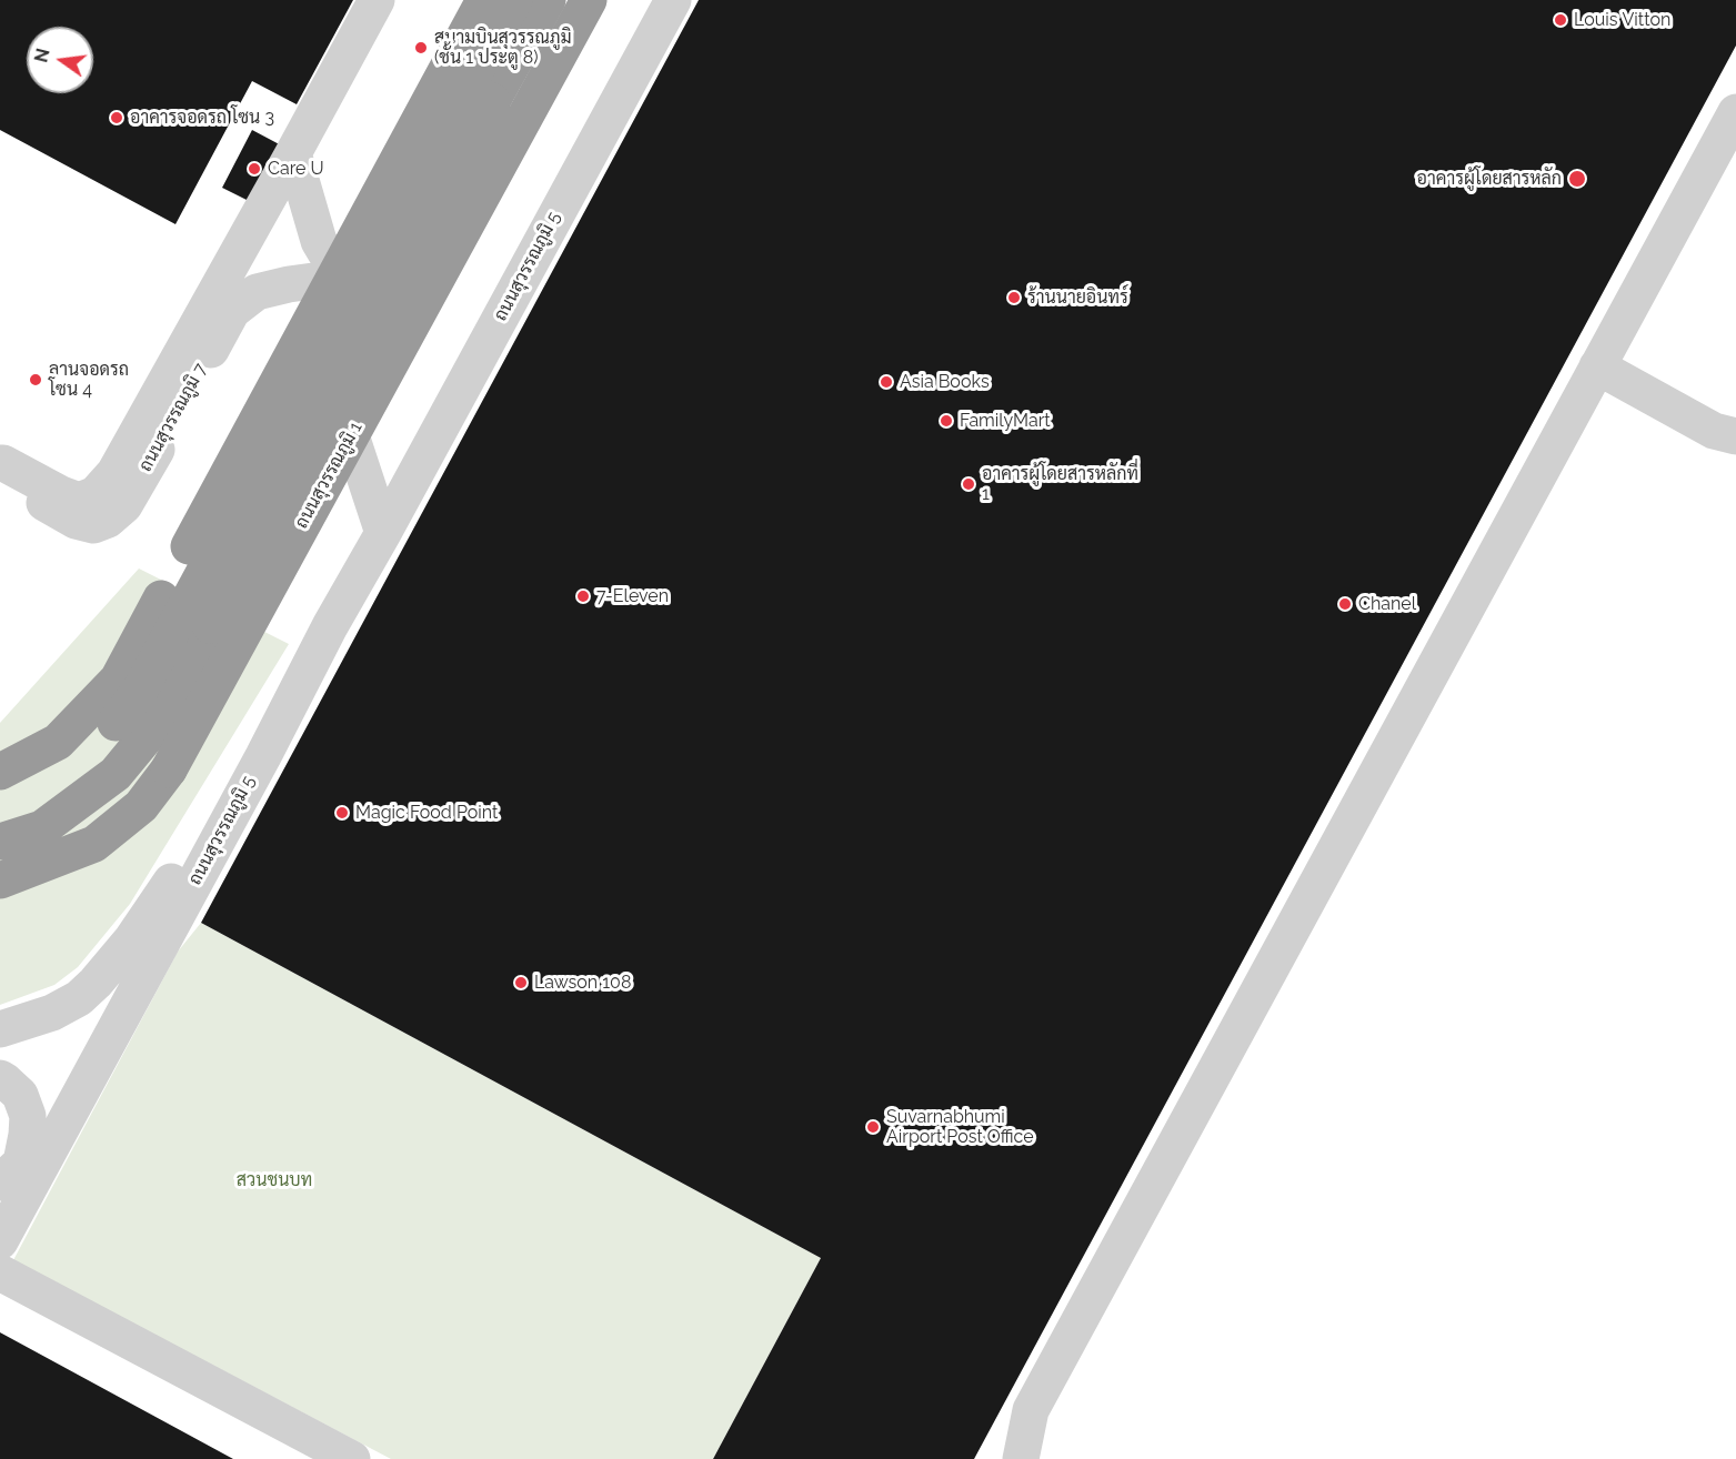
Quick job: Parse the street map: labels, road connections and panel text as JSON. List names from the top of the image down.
{
  "streets": {
    "highway": ["ถนนสุวรรณภูมิ 1"],
    "street": ["ถนนสุวรรณภูมิ 5", "ถนนสุวรรณภูมิ 7"]
  },
  "parks": ["สวนชนบท"],
  "places": [
    "Louis Vitton",
    "สนามบินสุวรรณภูมิ (ชั้น 1 ประตู 8)",
    "อาคารจอดรถ โซน 3",
    "Care U",
    "อาคารผู้โดยสารหลัก",
    "ร้านนายอินทร์",
    "ลานจอดรถ โซน 4",
    "Asia Books",
    "FamilyMart",
    "อาคารผู้โดยสารหลักที่ 1",
    "7-Eleven",
    "Chanel",
    "Magic Food Point",
    "Lawson 108",
    "Suvarnabhumi Airport Post Office"
  ],
  "north": "left"
}
